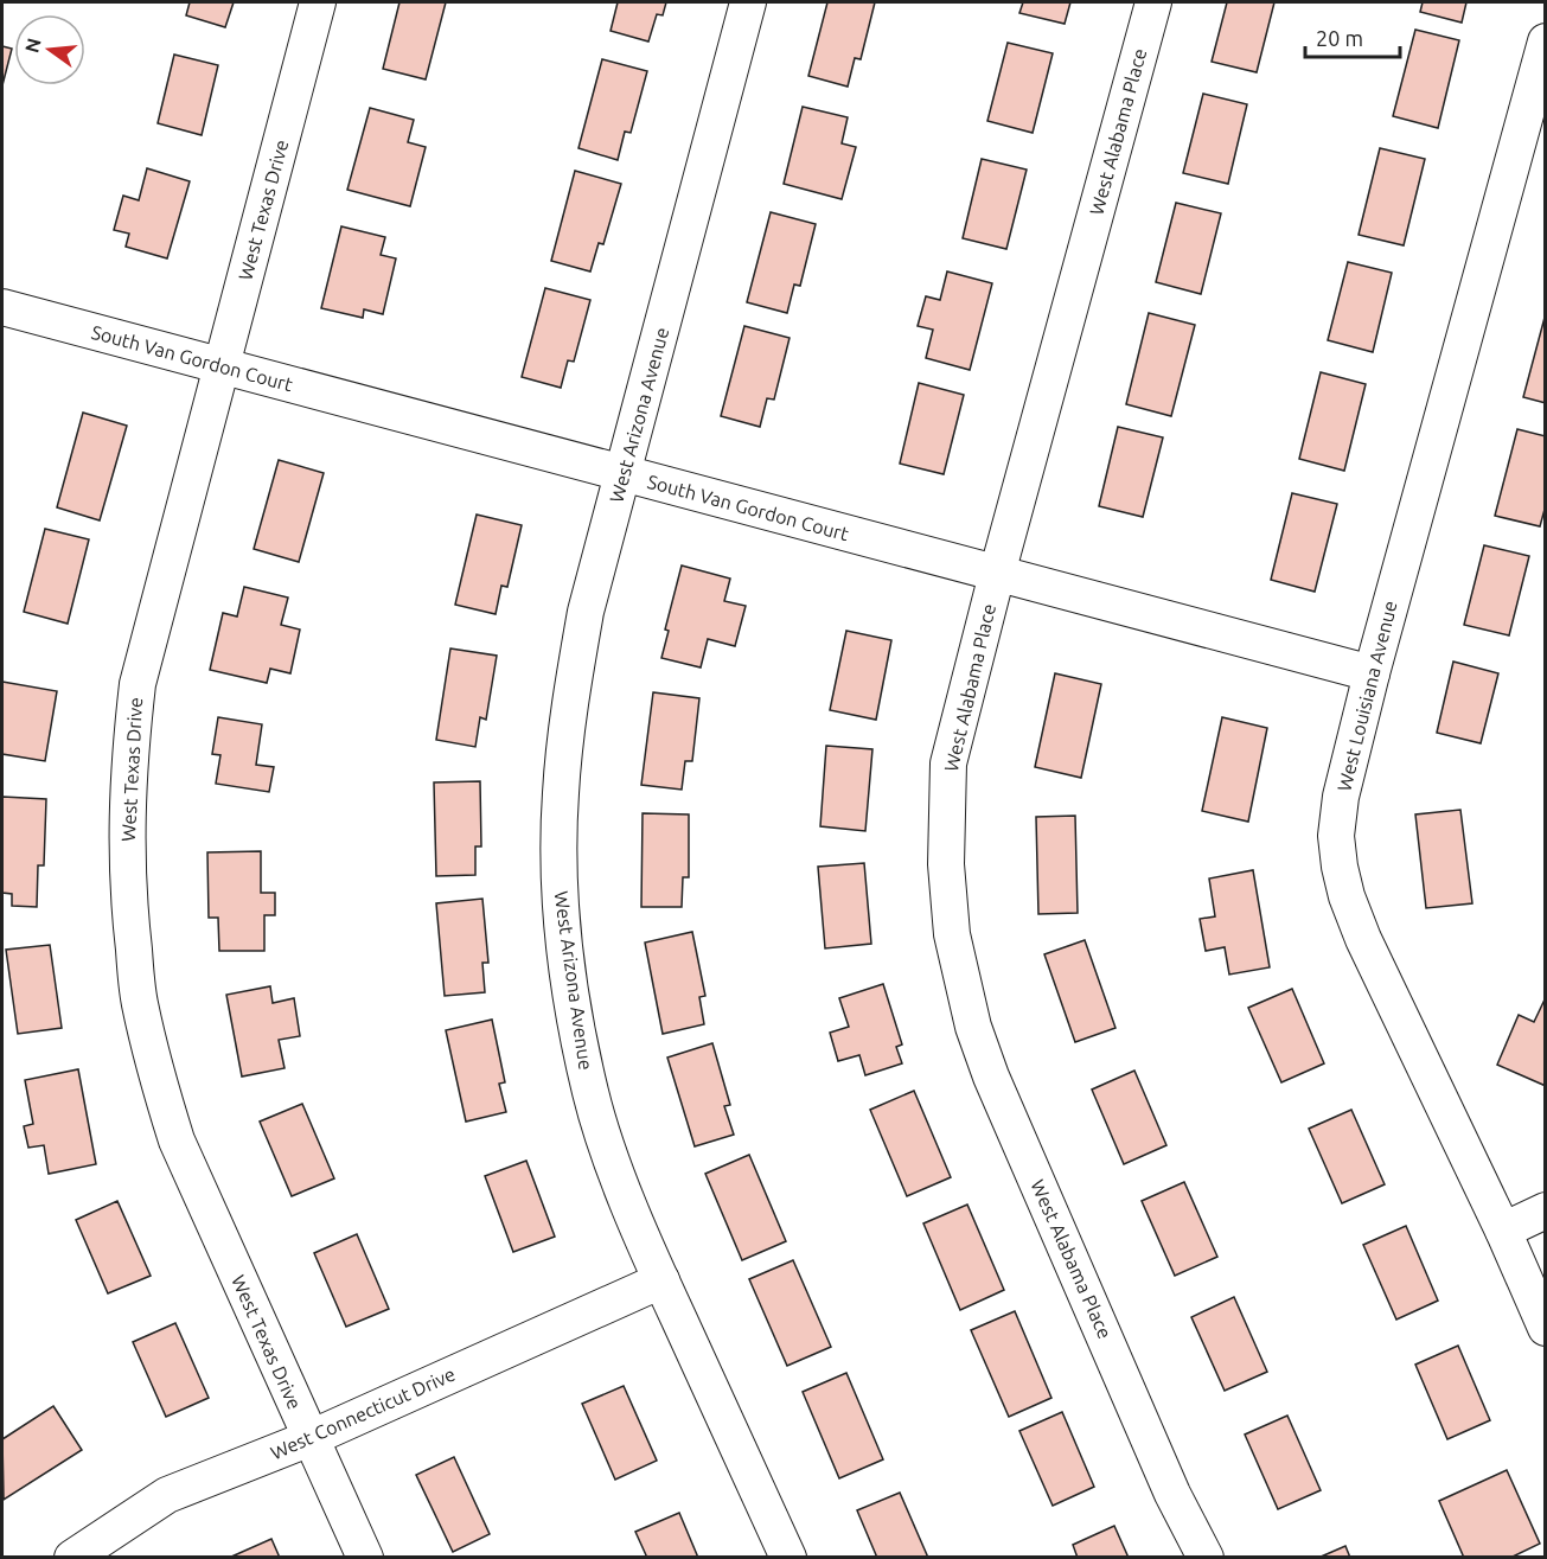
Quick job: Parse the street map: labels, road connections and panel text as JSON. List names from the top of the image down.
{
  "streets": {
    "street": [
      "West Alabama Place",
      "West Texas Drive",
      "South Van Gordon Court",
      "West Arizona Avenue",
      "West Louisiana Avenue",
      "West Connecticut Drive"
    ]
  },
  "crossings": [
    ["West Alabama Place", "South Van Gordon Court"],
    ["West Texas Drive", "South Van Gordon Court"],
    ["West Texas Drive", "West Connecticut Drive"],
    ["South Van Gordon Court", "West Arizona Avenue"],
    ["South Van Gordon Court", "West Louisiana Avenue"],
    ["West Arizona Avenue", "West Connecticut Drive"]
  ],
  "scale_bar": "20 m",
  "north": "left"
}
